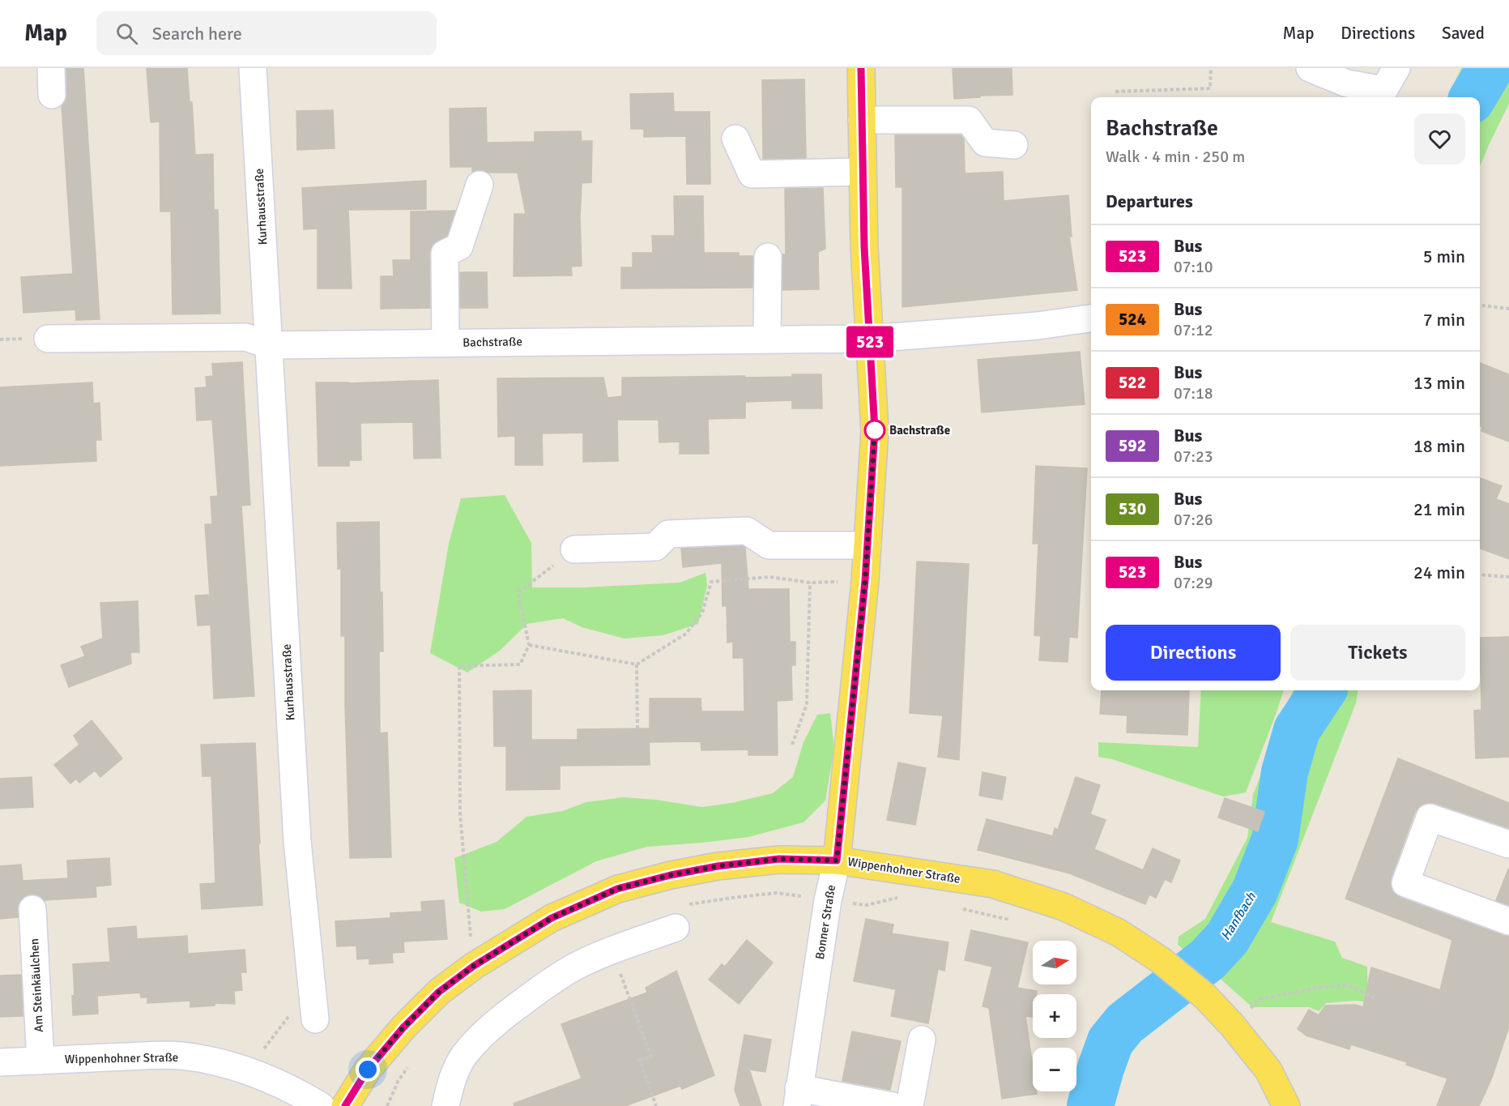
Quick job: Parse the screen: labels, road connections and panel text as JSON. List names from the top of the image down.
{
  "streets": {
    "main road": ["Wippenhohner Straße", "Bonner Straße"],
    "street": ["Kurhausstraße", "Bachstraße", "Am Steinkäulchen"]
  },
  "crossings": [
    ["Kurhausstraße", "Bachstraße"],
    ["Bachstraße", "Bonner Straße"],
    ["Wippenhohner Straße", "Bonner Straße"],
    ["Wippenhohner Straße", "Am Steinkäulchen"]
  ],
  "water": ["Hanfbach"],
  "places": ["Bachstraße"],
  "lines": ["bus line 523"],
  "north": "right",
  "page": {
    "header": "Map",
    "search": "Search here",
    "nav": ["Map", "Directions", "Saved"],
    "on_map": "523",
    "heading": [
      ["Bachstraße", "Walk · 4 min · 250 m"],
      "Departures"
    ],
    "list": [
      {
        "mark": "523",
        "name": "Bus",
        "note": "07:10",
        "value": "5 min"
      },
      {
        "mark": "524",
        "name": "Bus",
        "note": "07:12",
        "value": "7 min"
      },
      {
        "mark": "522",
        "name": "Bus",
        "note": "07:18",
        "value": "13 min"
      },
      {
        "mark": "592",
        "name": "Bus",
        "note": "07:23",
        "value": "18 min"
      },
      {
        "mark": "530",
        "name": "Bus",
        "note": "07:26",
        "value": "21 min"
      },
      {
        "mark": "523",
        "name": "Bus",
        "note": "07:29",
        "value": "24 min"
      }
    ],
    "buttons": ["Directions", "Tickets"],
    "map_buttons": ["+", "−"]
  }
}
